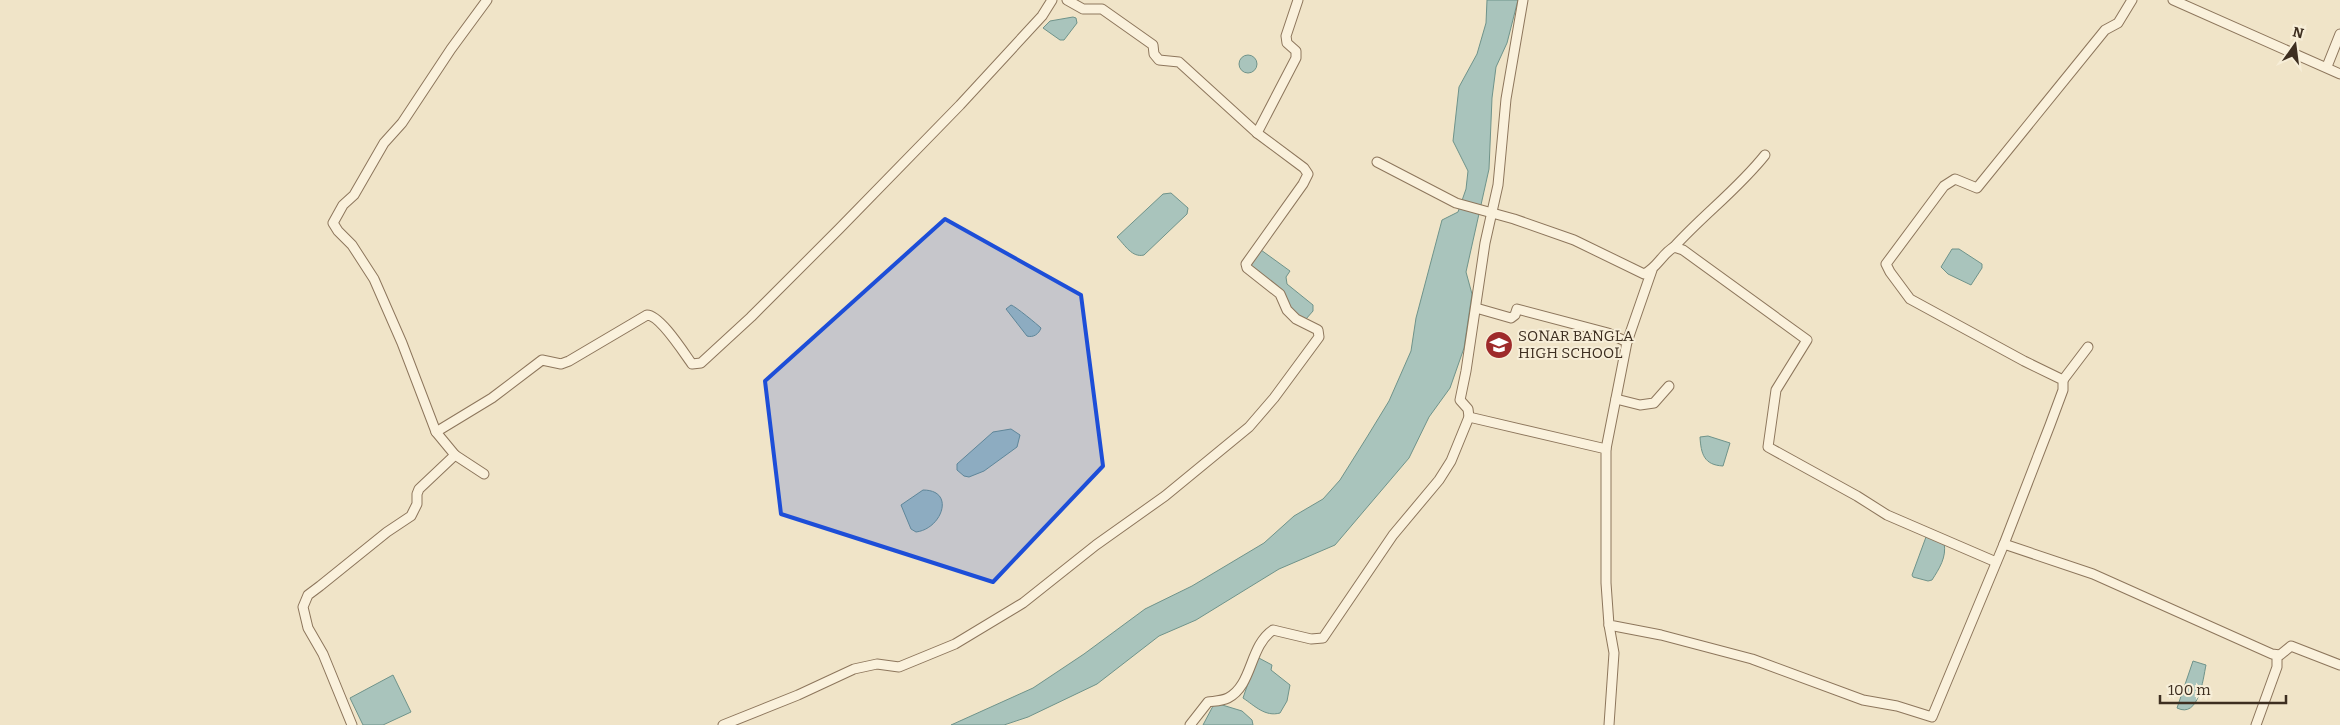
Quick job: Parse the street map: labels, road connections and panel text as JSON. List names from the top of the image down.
{
  "places": {
    "school or university": ["SONAR BANGLA HIGH SCHOOL"]
  },
  "scale_bar": "100 m",
  "north": "top"
}
